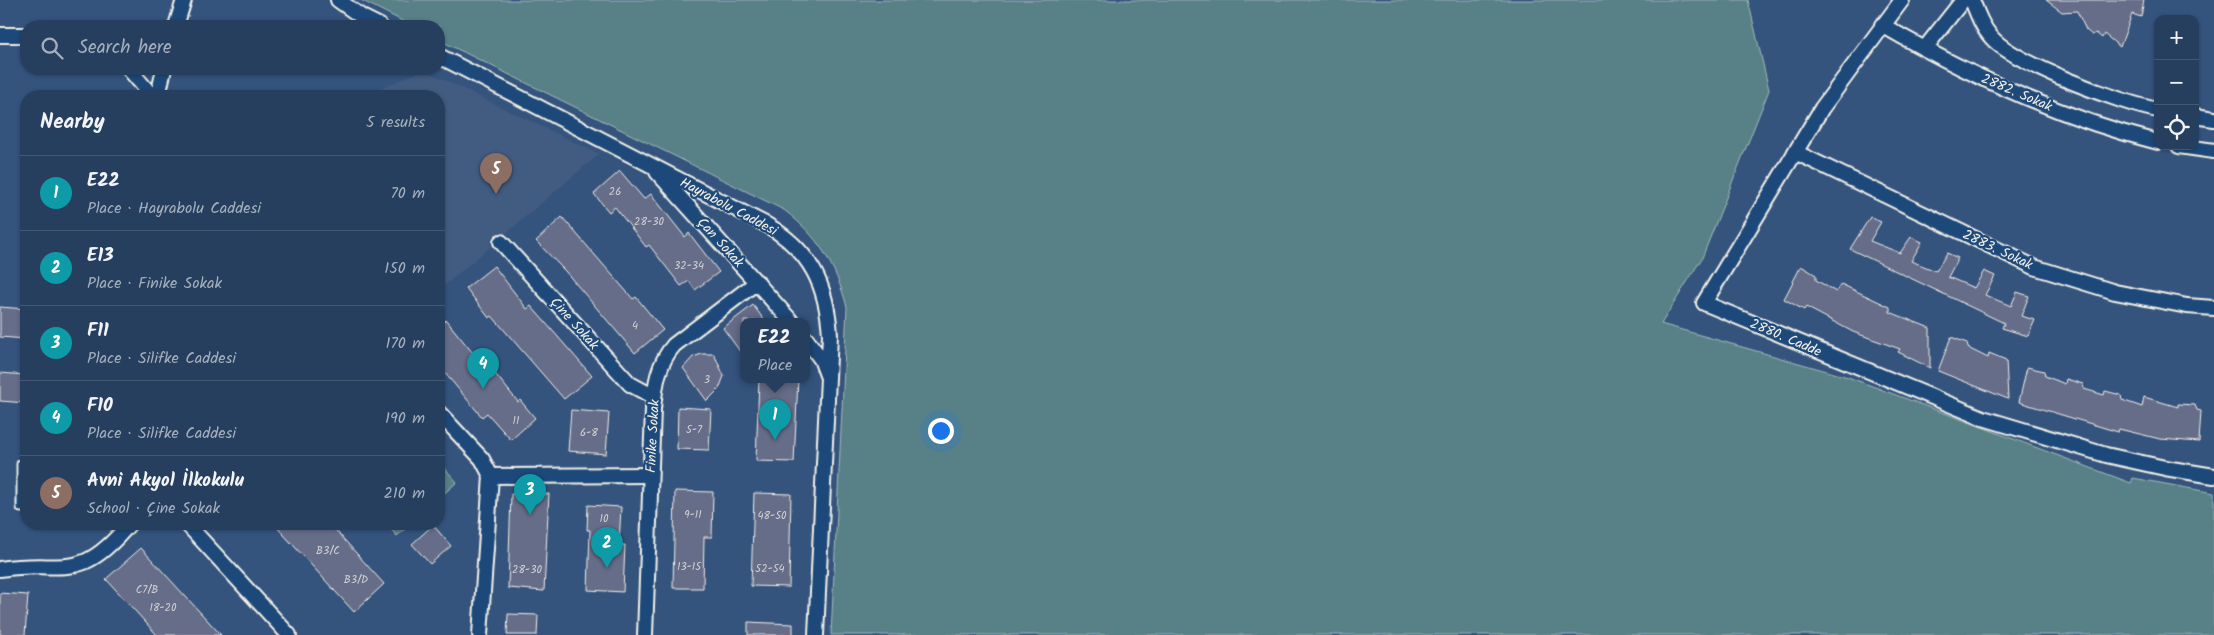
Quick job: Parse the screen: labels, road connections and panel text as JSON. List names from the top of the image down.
{
  "streets": {
    "street": [
      "2882. Sokak",
      "Hayrabolu Caddesi",
      "Çan Sokak",
      "2883. Sokak",
      "Çine Sokak",
      "2880. Cadde",
      "Finike Sokak"
    ]
  },
  "crossings": [
    ["2882. Sokak", "2880. Cadde"],
    ["Hayrabolu Caddesi", "Çan Sokak"],
    ["Çan Sokak", "Finike Sokak"],
    ["2883. Sokak", "2880. Cadde"],
    ["Çine Sokak", "Finike Sokak"]
  ],
  "house_numbers": [
    "26",
    "28-30",
    "32-34",
    "4",
    "3",
    "11",
    "5-7",
    "6-8",
    "9-11",
    "48-50",
    "10",
    "B3/C",
    "13-15",
    "52-54",
    "28-30",
    "B3/D",
    "C7/B",
    "18-20"
  ],
  "page": {
    "map_buttons": ["+", "−"],
    "search": "Search here",
    "heading": ["Nearby", "5 results"],
    "pins": [
      "5",
      "4",
      "1",
      "3",
      "2"
    ],
    "list": [
      {
        "mark": "1",
        "name": "E22",
        "note": "Place · Hayrabolu Caddesi",
        "value": "70 m"
      },
      {
        "mark": "2",
        "name": "E13",
        "note": "Place · Finike Sokak",
        "value": "150 m"
      },
      {
        "mark": "3",
        "name": "F11",
        "note": "Place · Silifke Caddesi",
        "value": "170 m"
      },
      {
        "mark": "4",
        "name": "F10",
        "note": "Place · Silifke Caddesi",
        "value": "190 m"
      },
      {
        "mark": "5",
        "name": "Avni Akyol İlkokulu",
        "note": "School · Çine Sokak",
        "value": "210 m"
      }
    ],
    "popup": ["E22", "Place"]
  }
}
